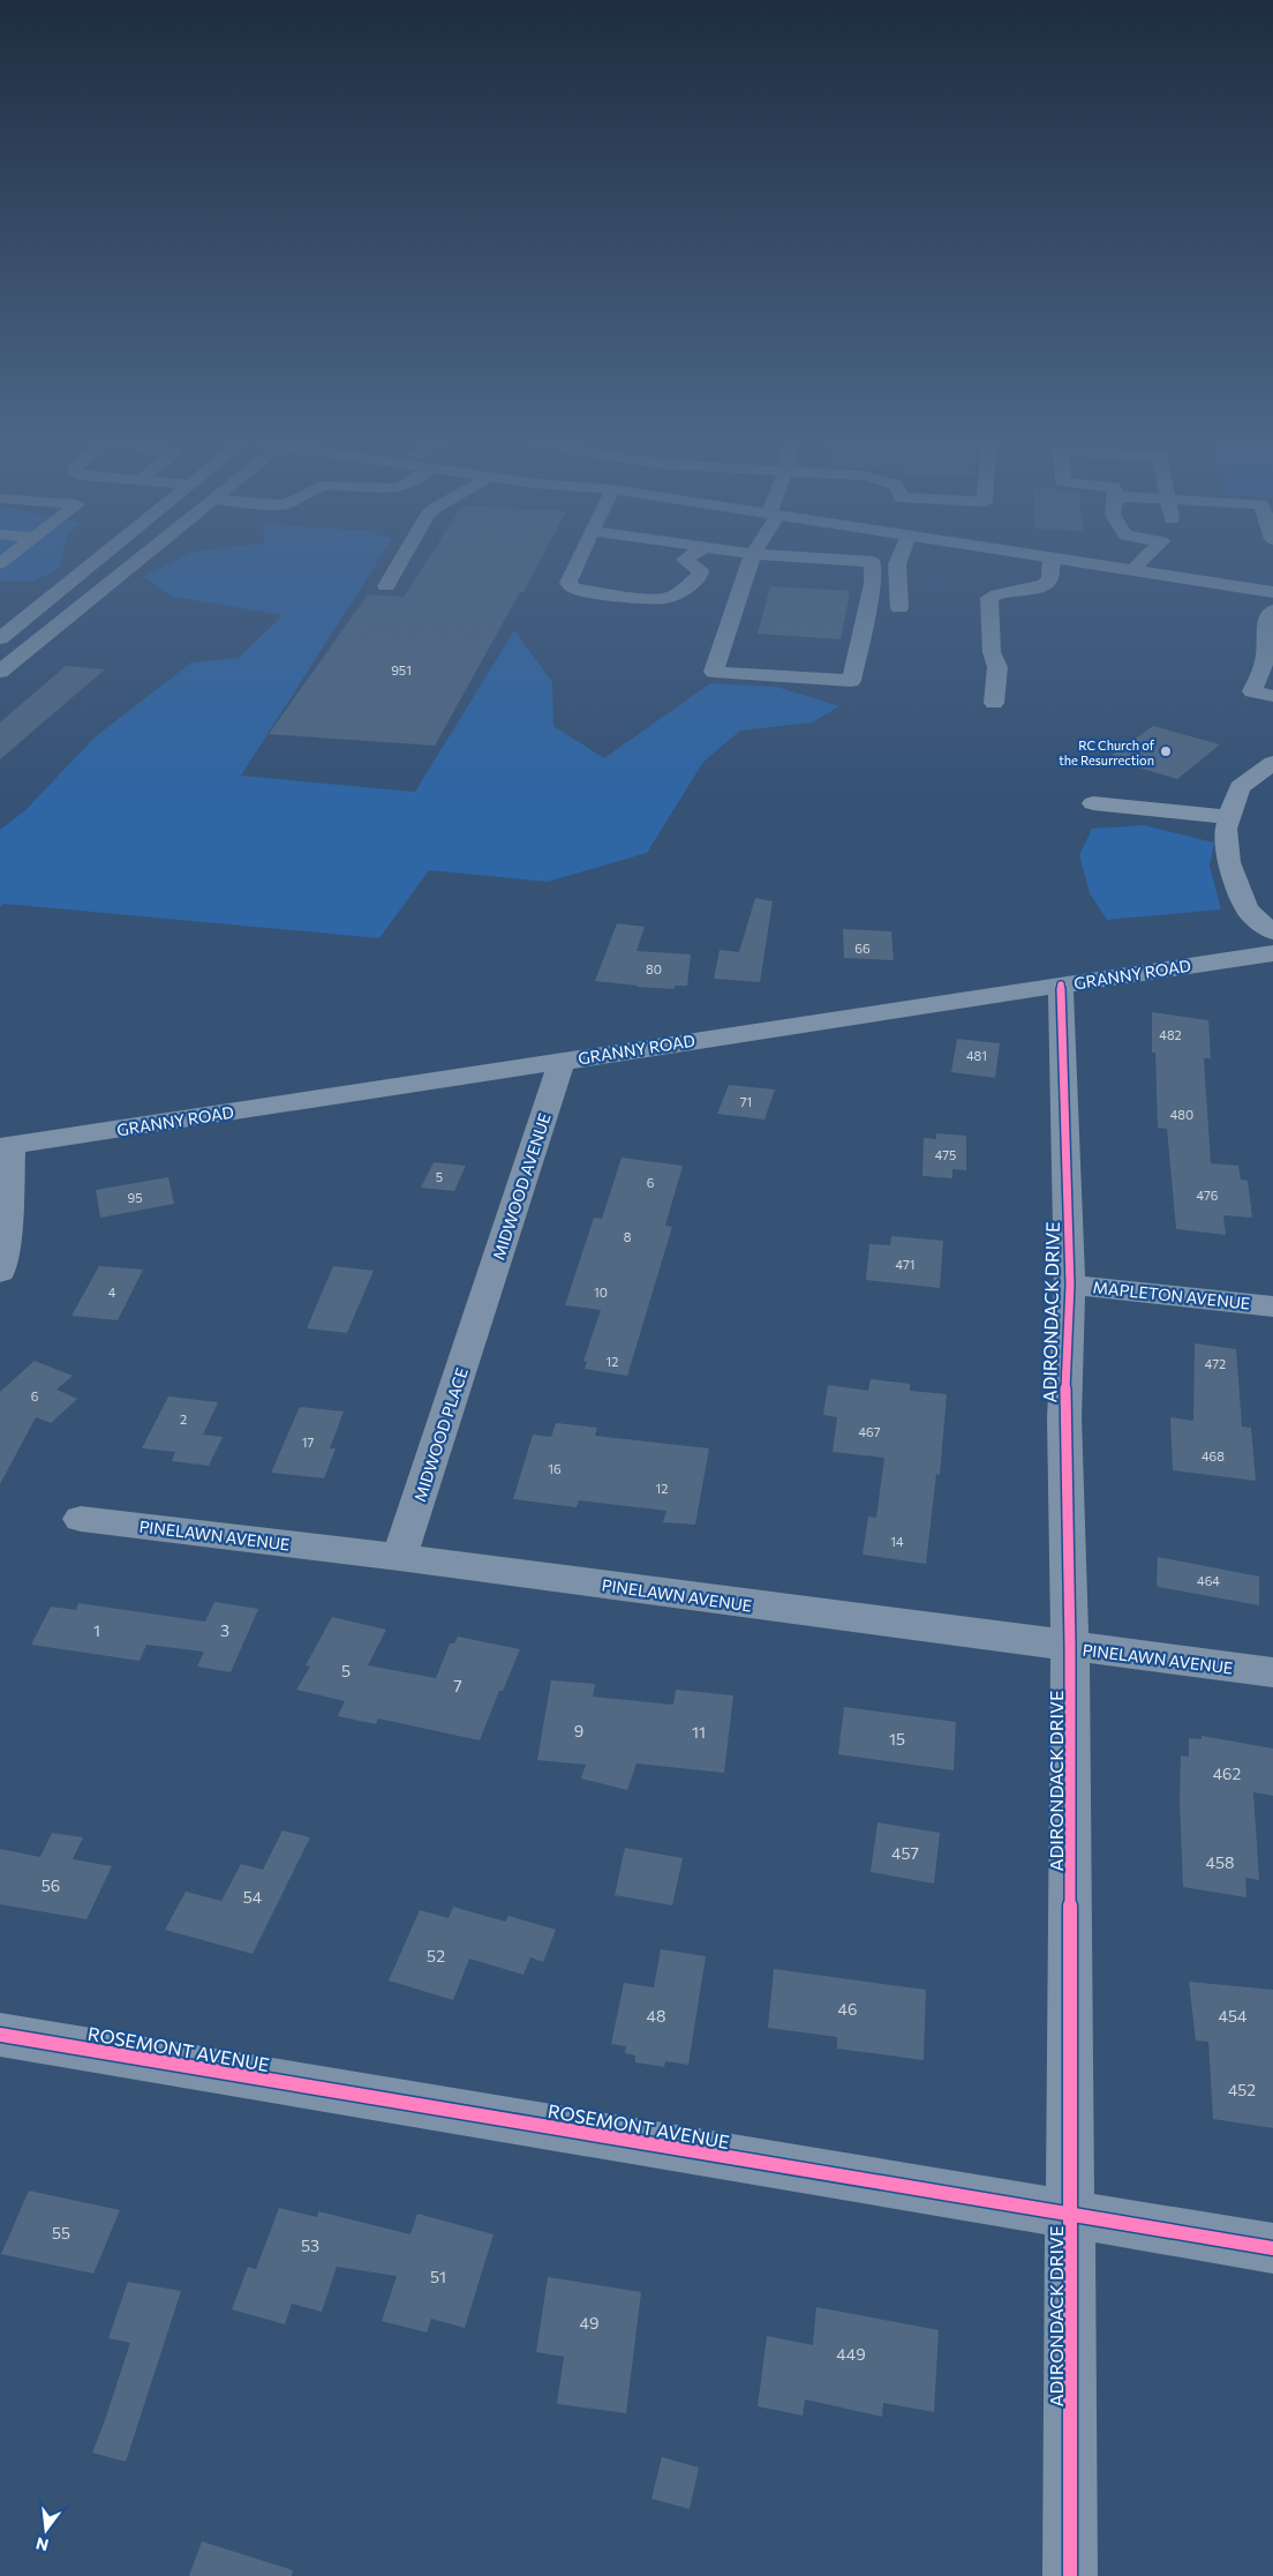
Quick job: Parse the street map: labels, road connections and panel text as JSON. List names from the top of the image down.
{
  "streets": {
    "street": [
      "GRANNY ROAD",
      "MIDWOOD AVENUE",
      "MAPLETON AVENUE",
      "ADIRONDACK DRIVE",
      "MIDWOOD PLACE",
      "PINELAWN AVENUE",
      "ROSEMONT AVENUE"
    ]
  },
  "crossings": [
    ["GRANNY ROAD", "MIDWOOD AVENUE"],
    ["GRANNY ROAD", "ADIRONDACK DRIVE"],
    ["MIDWOOD AVENUE", "MIDWOOD PLACE"],
    ["MAPLETON AVENUE", "ADIRONDACK DRIVE"],
    ["ADIRONDACK DRIVE", "PINELAWN AVENUE"],
    ["ADIRONDACK DRIVE", "ROSEMONT AVENUE"],
    ["MIDWOOD PLACE", "PINELAWN AVENUE"]
  ],
  "places": ["RC Church of the Resurrection"],
  "house_numbers": [
    "951",
    "66",
    "80",
    "482",
    "481",
    "71",
    "480",
    "475",
    "5",
    "6",
    "476",
    "95",
    "8",
    "471",
    "4",
    "10",
    "12",
    "472",
    "6",
    "2",
    "467",
    "17",
    "468",
    "16",
    "12",
    "14",
    "464",
    "1",
    "3",
    "5",
    "7",
    "9",
    "11",
    "15",
    "462",
    "457",
    "458",
    "56",
    "54",
    "52",
    "46",
    "48",
    "454",
    "452",
    "55",
    "53",
    "51",
    "49",
    "449"
  ],
  "north": "bottom"
}
